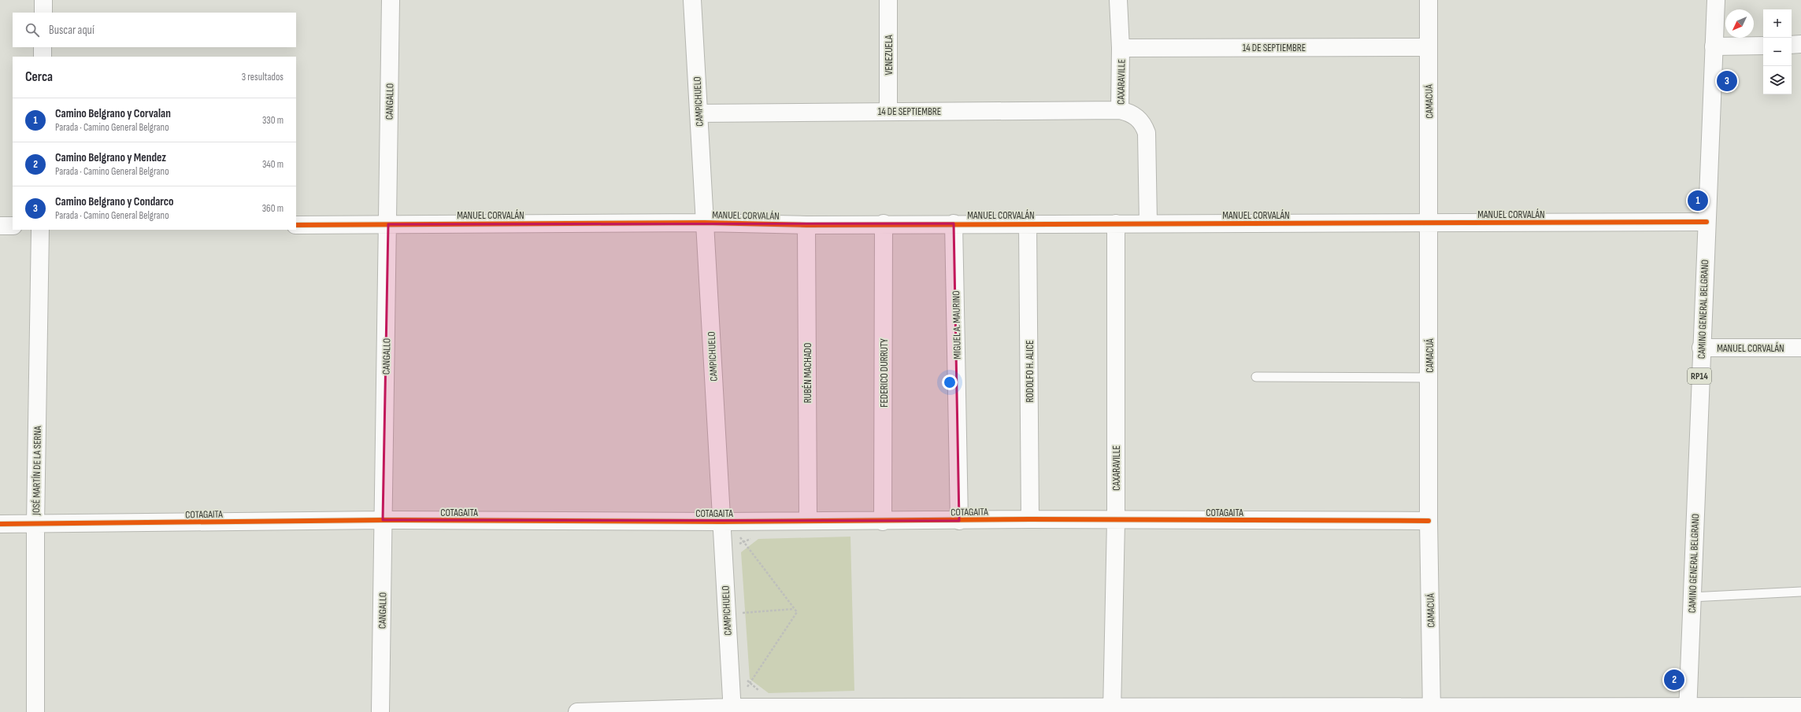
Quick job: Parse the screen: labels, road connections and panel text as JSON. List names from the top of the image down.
{
  "streets": {
    "street": [
      "14 DE SEPTIEMBRE",
      "VENEZUELA",
      "CAXARAVILLE",
      "CANGALLO",
      "CAMPICHUELO",
      "CAMACUÁ",
      "MANUEL CORVALÁN",
      "CAMINO GENERAL BELGRANO",
      "MIGUEL A. MAURINO",
      "RODOLFO H. ALICE",
      "RUBÉN MACHADO",
      "FEDERICO DURRUTY",
      "RP14",
      "JOSÉ MARTÍN DE LA SERNA",
      "COTAGAITA"
    ]
  },
  "crossings": [
    ["14 DE SEPTIEMBRE", "VENEZUELA"],
    ["14 DE SEPTIEMBRE", "CAXARAVILLE"],
    ["14 DE SEPTIEMBRE", "CAMPICHUELO"],
    ["14 DE SEPTIEMBRE", "CAMACUÁ"],
    ["CAXARAVILLE", "MANUEL CORVALÁN"],
    ["CAXARAVILLE", "COTAGAITA"],
    ["CANGALLO", "MANUEL CORVALÁN"],
    ["CANGALLO", "COTAGAITA"],
    ["CAMPICHUELO", "MANUEL CORVALÁN"],
    ["CAMPICHUELO", "COTAGAITA"],
    ["CAMACUÁ", "MANUEL CORVALÁN"],
    ["CAMACUÁ", "COTAGAITA"],
    ["MANUEL CORVALÁN", "CAMINO GENERAL BELGRANO"],
    ["MANUEL CORVALÁN", "MIGUEL A. MAURINO"],
    ["MANUEL CORVALÁN", "RODOLFO H. ALICE"],
    ["MANUEL CORVALÁN", "RUBÉN MACHADO"],
    ["MANUEL CORVALÁN", "FEDERICO DURRUTY"],
    ["MIGUEL A. MAURINO", "COTAGAITA"],
    ["RODOLFO H. ALICE", "COTAGAITA"],
    ["RUBÉN MACHADO", "COTAGAITA"],
    ["FEDERICO DURRUTY", "COTAGAITA"],
    ["JOSÉ MARTÍN DE LA SERNA", "COTAGAITA"]
  ],
  "north": "bottom left",
  "page": {
    "map_buttons": ["+", "−"],
    "search": "Buscar aquí",
    "heading": ["Cerca", "3 resultados"],
    "pins": ["3", "1", "2"],
    "list": [
      {
        "mark": "1",
        "name": "Camino Belgrano y Corvalan",
        "note": "Parada · Camino General Belgrano",
        "value": "330 m"
      },
      {
        "mark": "2",
        "name": "Camino Belgrano y Mendez",
        "note": "Parada · Camino General Belgrano",
        "value": "340 m"
      },
      {
        "mark": "3",
        "name": "Camino Belgrano y Condarco",
        "note": "Parada · Camino General Belgrano",
        "value": "360 m"
      }
    ]
  }
}
